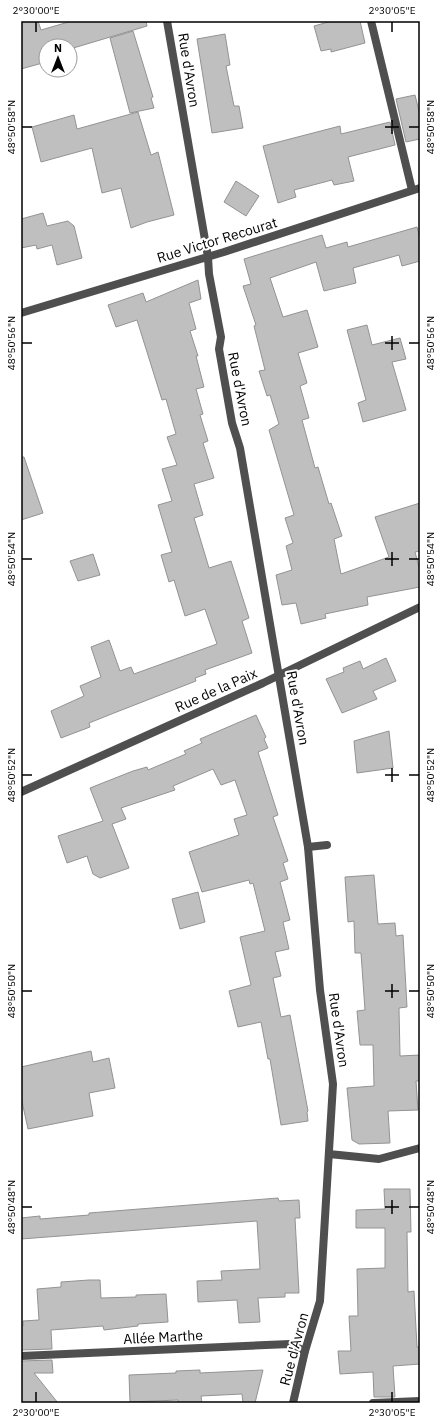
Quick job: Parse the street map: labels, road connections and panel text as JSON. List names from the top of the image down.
{
  "streets": {
    "street": [
      "Rue d'Avron",
      "Rue Victor Recourat",
      "Rue de la Paix",
      "Allée Marthe"
    ]
  },
  "crossings": [
    ["Rue d'Avron", "Rue Victor Recourat"],
    ["Rue d'Avron", "Rue de la Paix"],
    ["Rue d'Avron", "Allée Marthe"]
  ],
  "north": "top",
  "coordinates": [
    "2°30'00\"E",
    "2°30'05\"E",
    "48°50'58\"N",
    "48°50'56\"N",
    "48°50'54\"N",
    "48°50'52\"N",
    "48°50'50\"N",
    "48°50'48\"N"
  ]
}
